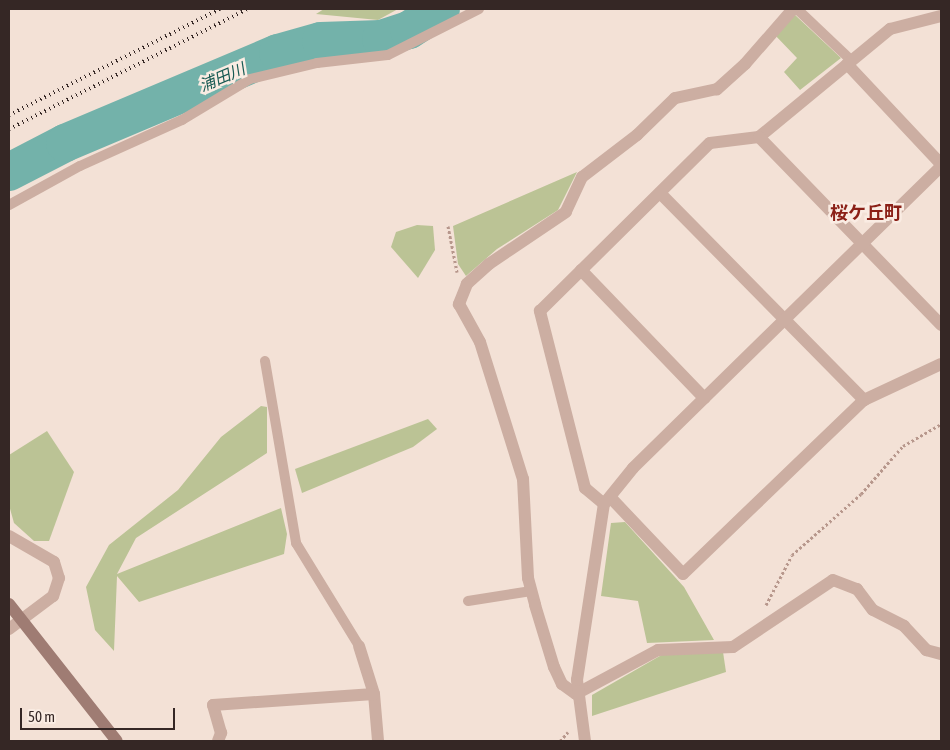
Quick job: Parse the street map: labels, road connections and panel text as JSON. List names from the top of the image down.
{
  "districts": ["桜ケ丘町"],
  "water": ["浦田川"],
  "scale_bar": "50 m"
}
